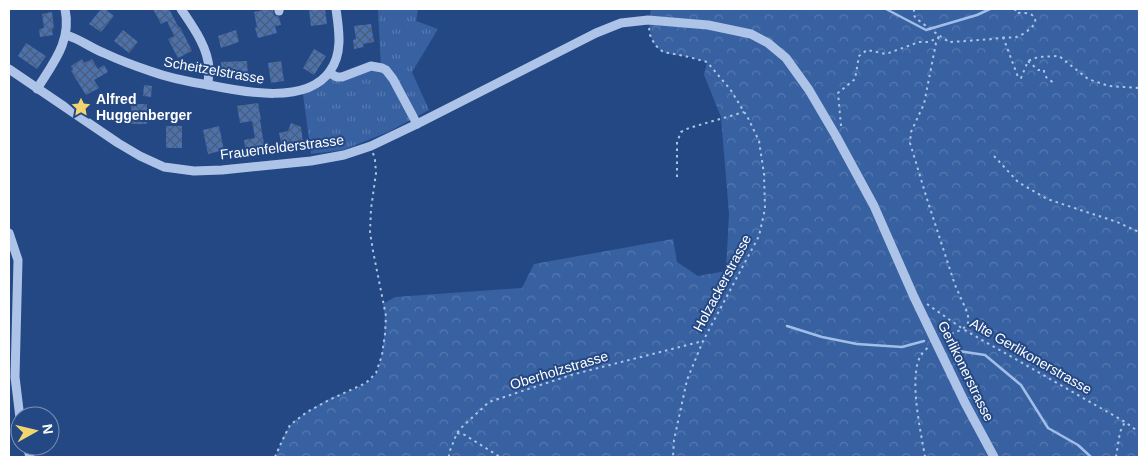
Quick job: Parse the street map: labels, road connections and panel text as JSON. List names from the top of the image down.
{
  "streets": {
    "street": ["Scheitzelstrasse", "Frauenfelderstrasse", "Gerlikonerstrasse"],
    "path": ["Holzackerstrasse", "Alte Gerlikonerstrasse", "Oberholzstrasse"]
  },
  "crossings": [
    ["Frauenfelderstrasse", "Holzackerstrasse"],
    ["Frauenfelderstrasse", "Gerlikonerstrasse"],
    ["Holzackerstrasse", "Oberholzstrasse"],
    ["Holzackerstrasse", "Gerlikonerstrasse"],
    ["Alte Gerlikonerstrasse", "Gerlikonerstrasse"]
  ],
  "places": {
    "place": ["Alfred Huggenberger"]
  },
  "north": "right"
}
